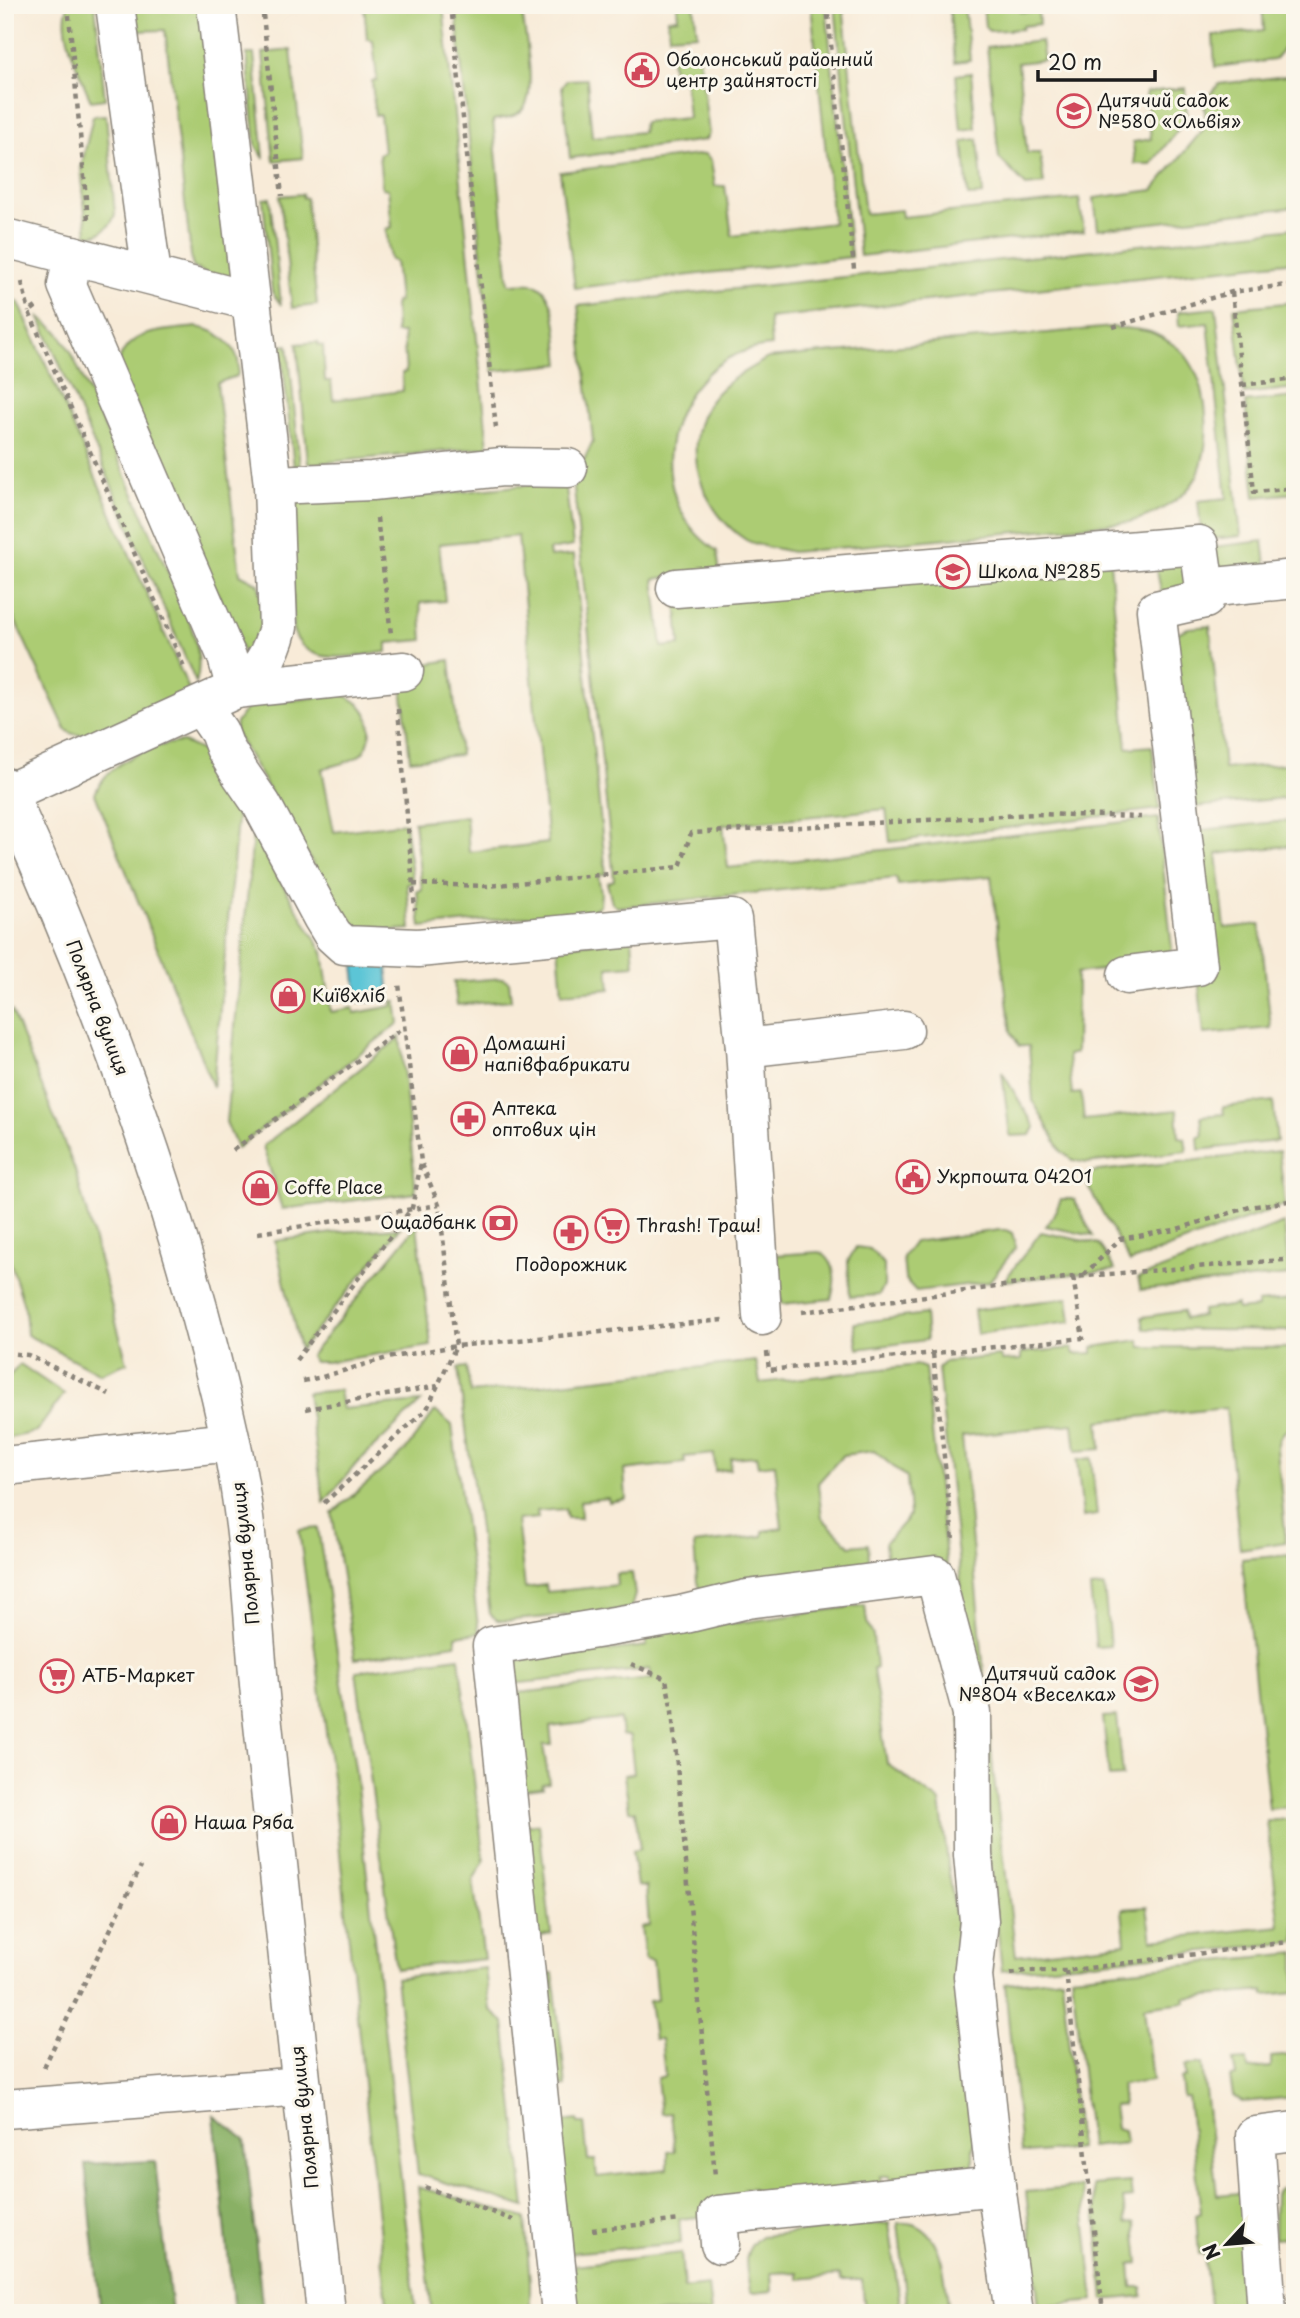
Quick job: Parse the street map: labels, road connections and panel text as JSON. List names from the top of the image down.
{
  "streets": {
    "main road": ["Полярна вулиця"]
  },
  "places": {
    "public building": ["Оболонський районний центр зайнятості", "Укрпошта 04201"],
    "school or university": ["Дитячий садок №580 «Ольвія»", "Школа №285", "Дитячий садок №804 «Веселка»"],
    "shop": [
      "Київхліб",
      "Домашні напівфабрикати",
      "Coffe Place",
      "Наша Ряба"
    ],
    "pharmacy": ["Аптека оптових цін", "Подорожник"],
    "bank": ["Ощадбанк"],
    "supermarket": ["Thrash! Траш!", "АТБ-Маркет"]
  },
  "scale_bar": "20 m",
  "north": "bottom left"
}
